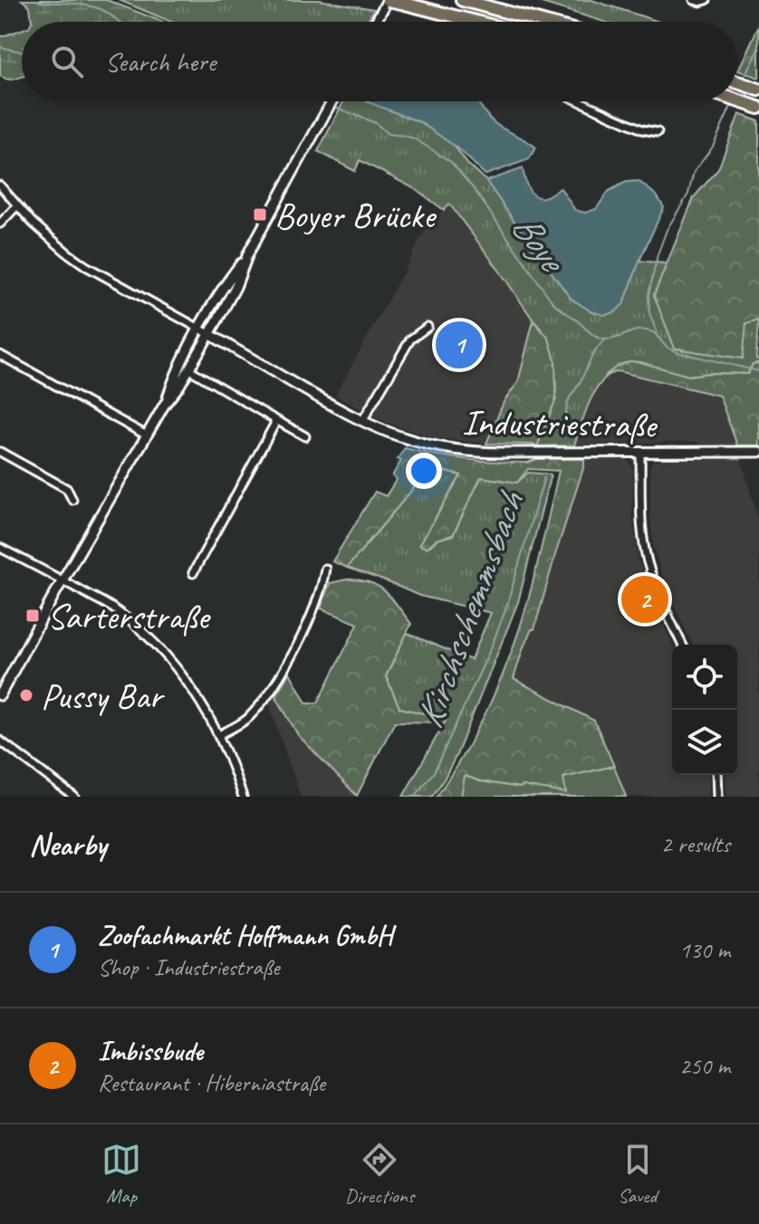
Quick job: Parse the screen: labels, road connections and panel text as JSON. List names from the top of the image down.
{
  "streets": {
    "main road": ["Industriestraße"]
  },
  "water": ["Boye", "Kirchschemmsbach"],
  "places": {
    "transit": ["Boyer Brücke", "Sarterstraße"],
    "other": ["Pussy Bar"]
  },
  "page": {
    "search": "Search here",
    "pins": ["1", "2"],
    "heading": ["Nearby", "2 results"],
    "list": [
      {
        "mark": "1",
        "name": "Zoofachmarkt Hoffmann GmbH",
        "note": "Shop · Industriestraße",
        "value": "130 m"
      },
      {
        "mark": "2",
        "name": "Imbissbude",
        "note": "Restaurant · Hiberniastraße",
        "value": "250 m"
      }
    ],
    "nav": ["Map", "Directions", "Saved"]
  }
}
